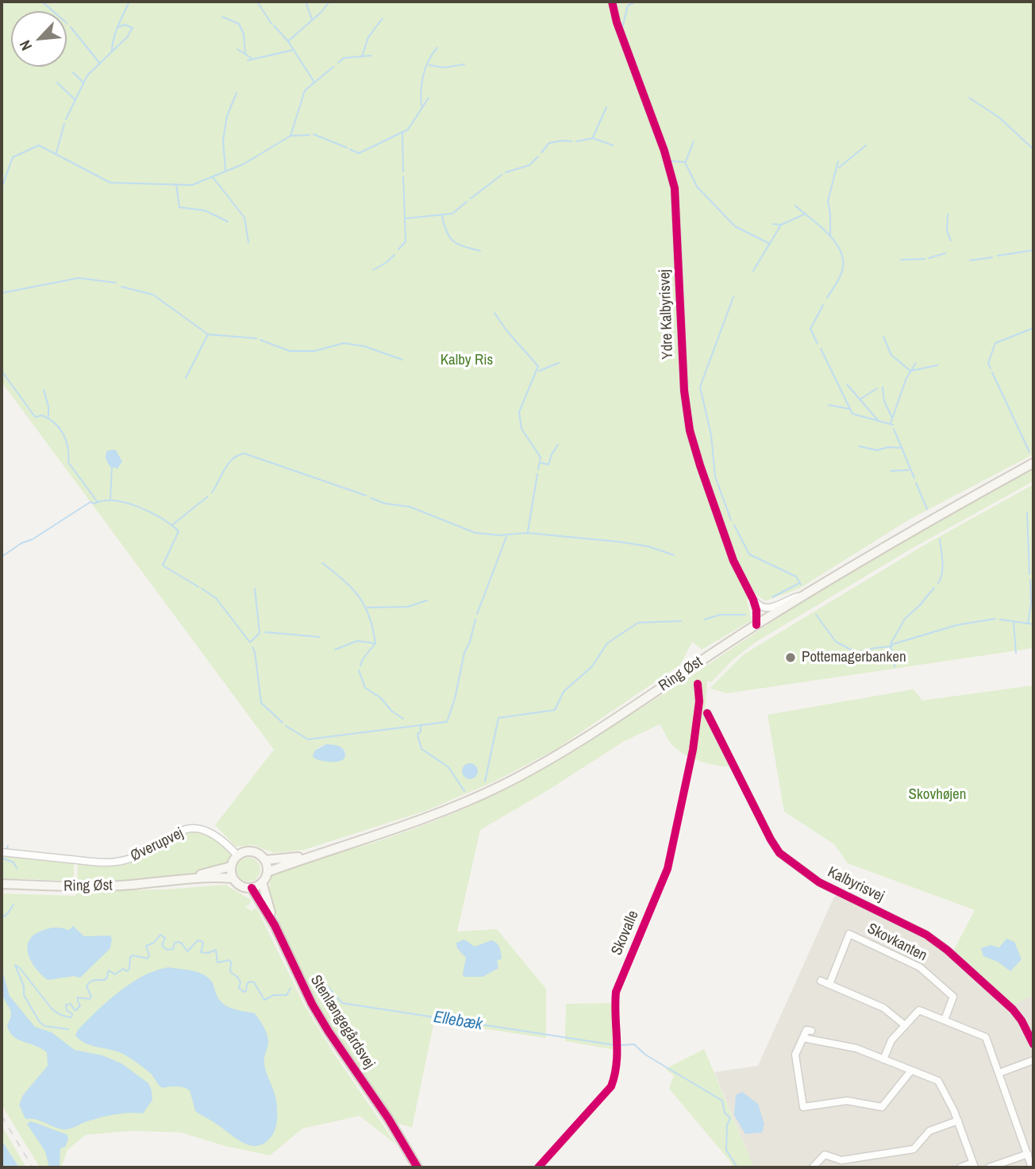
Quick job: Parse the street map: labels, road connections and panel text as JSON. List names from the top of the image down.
{
  "streets": {
    "main road": ["Ring Øst", "Stenlængegårdsvej"],
    "street": [
      "Ydre Kalbyrisvej",
      "Øverupvej",
      "Kalbyrisvej",
      "Skovkanten"
    ],
    "cycle path": ["Skovalle"]
  },
  "crossings": [
    ["Ydre Kalbyrisvej", "Ring Øst"],
    ["Ring Øst", "Øverupvej"],
    ["Ring Øst", "Stenlængegårdsvej"],
    ["Øverupvej", "Stenlængegårdsvej"]
  ],
  "water": ["Ellebæk"],
  "parks": ["Kalby Ris", "Skovhøjen"],
  "places": ["Pottemagerbanken"],
  "north": "bottom left"
}
